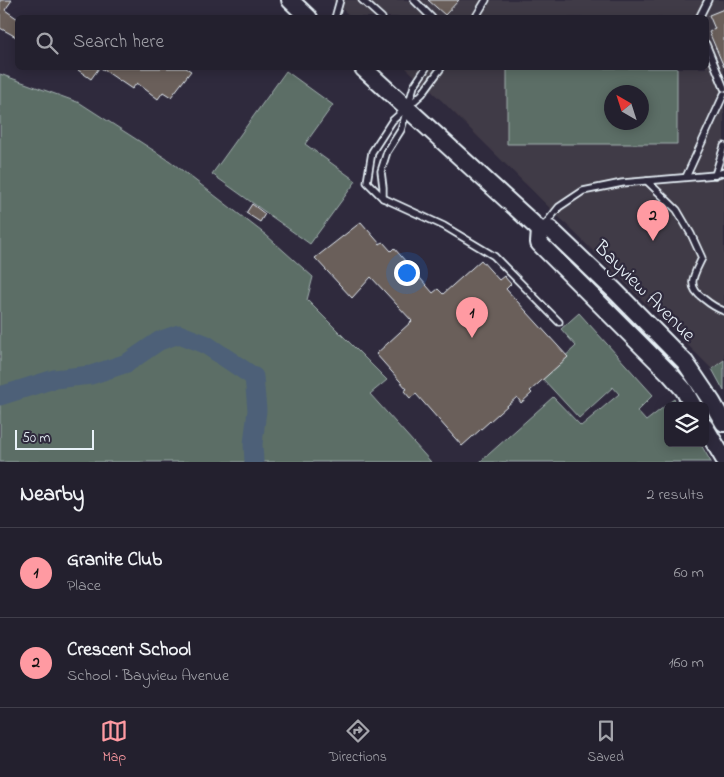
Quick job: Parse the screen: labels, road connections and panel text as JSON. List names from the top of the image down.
{
  "streets": {
    "main road": ["Bayview Avenue"]
  },
  "scale_bar": "50 m",
  "north": "top left",
  "page": {
    "search": "Search here",
    "pins": ["2", "1"],
    "scale": "50 m",
    "heading": ["Nearby", "2 results"],
    "list": [
      {
        "mark": "1",
        "name": "Granite Club",
        "note": "Place",
        "value": "60 m"
      },
      {
        "mark": "2",
        "name": "Crescent School",
        "note": "School · Bayview Avenue",
        "value": "160 m"
      }
    ],
    "nav": ["Map", "Directions", "Saved"]
  }
}
